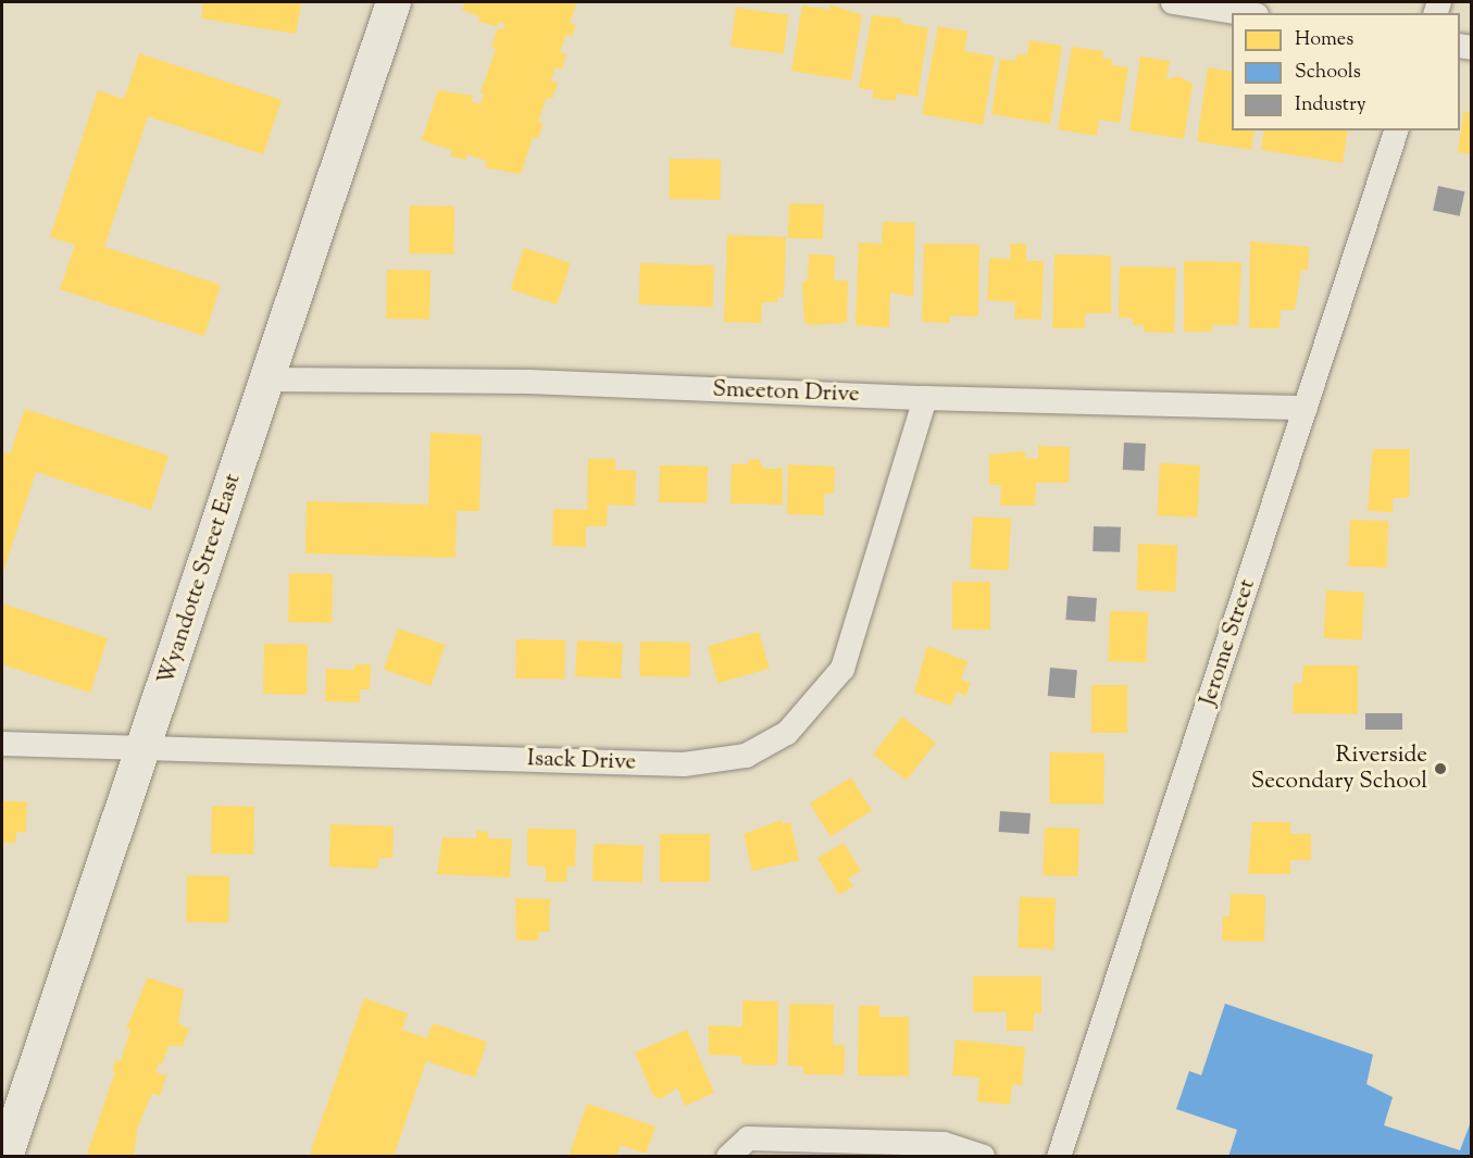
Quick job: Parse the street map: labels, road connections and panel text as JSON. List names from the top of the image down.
{
  "streets": {
    "street": [
      "Smeeton Drive",
      "Wyandotte Street East",
      "Jerome Street",
      "Isack Drive"
    ]
  },
  "crossings": [
    ["Smeeton Drive", "Wyandotte Street East"],
    ["Smeeton Drive", "Jerome Street"],
    ["Smeeton Drive", "Isack Drive"],
    ["Wyandotte Street East", "Isack Drive"]
  ],
  "places": ["Riverside Secondary School"],
  "legend": ["Homes", "Schools", "Industry"]
}
